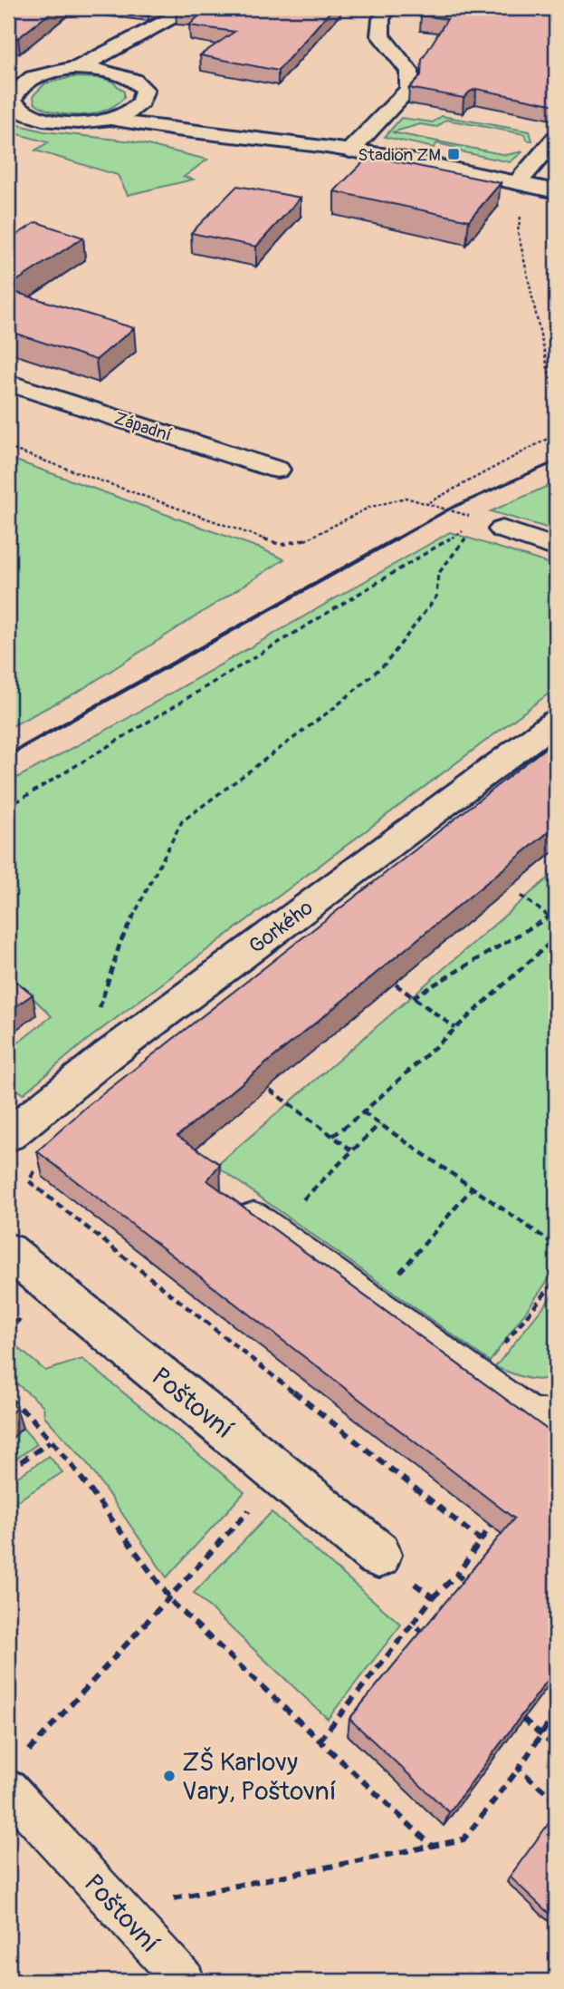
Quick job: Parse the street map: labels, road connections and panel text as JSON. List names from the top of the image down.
{
  "streets": {
    "street": ["Západní", "Gorkého", "Poštovní"]
  },
  "places": {
    "transit": ["Stadion ZM"],
    "other": ["ZŠ Karlovy Vary, Poštovní"]
  }
}
